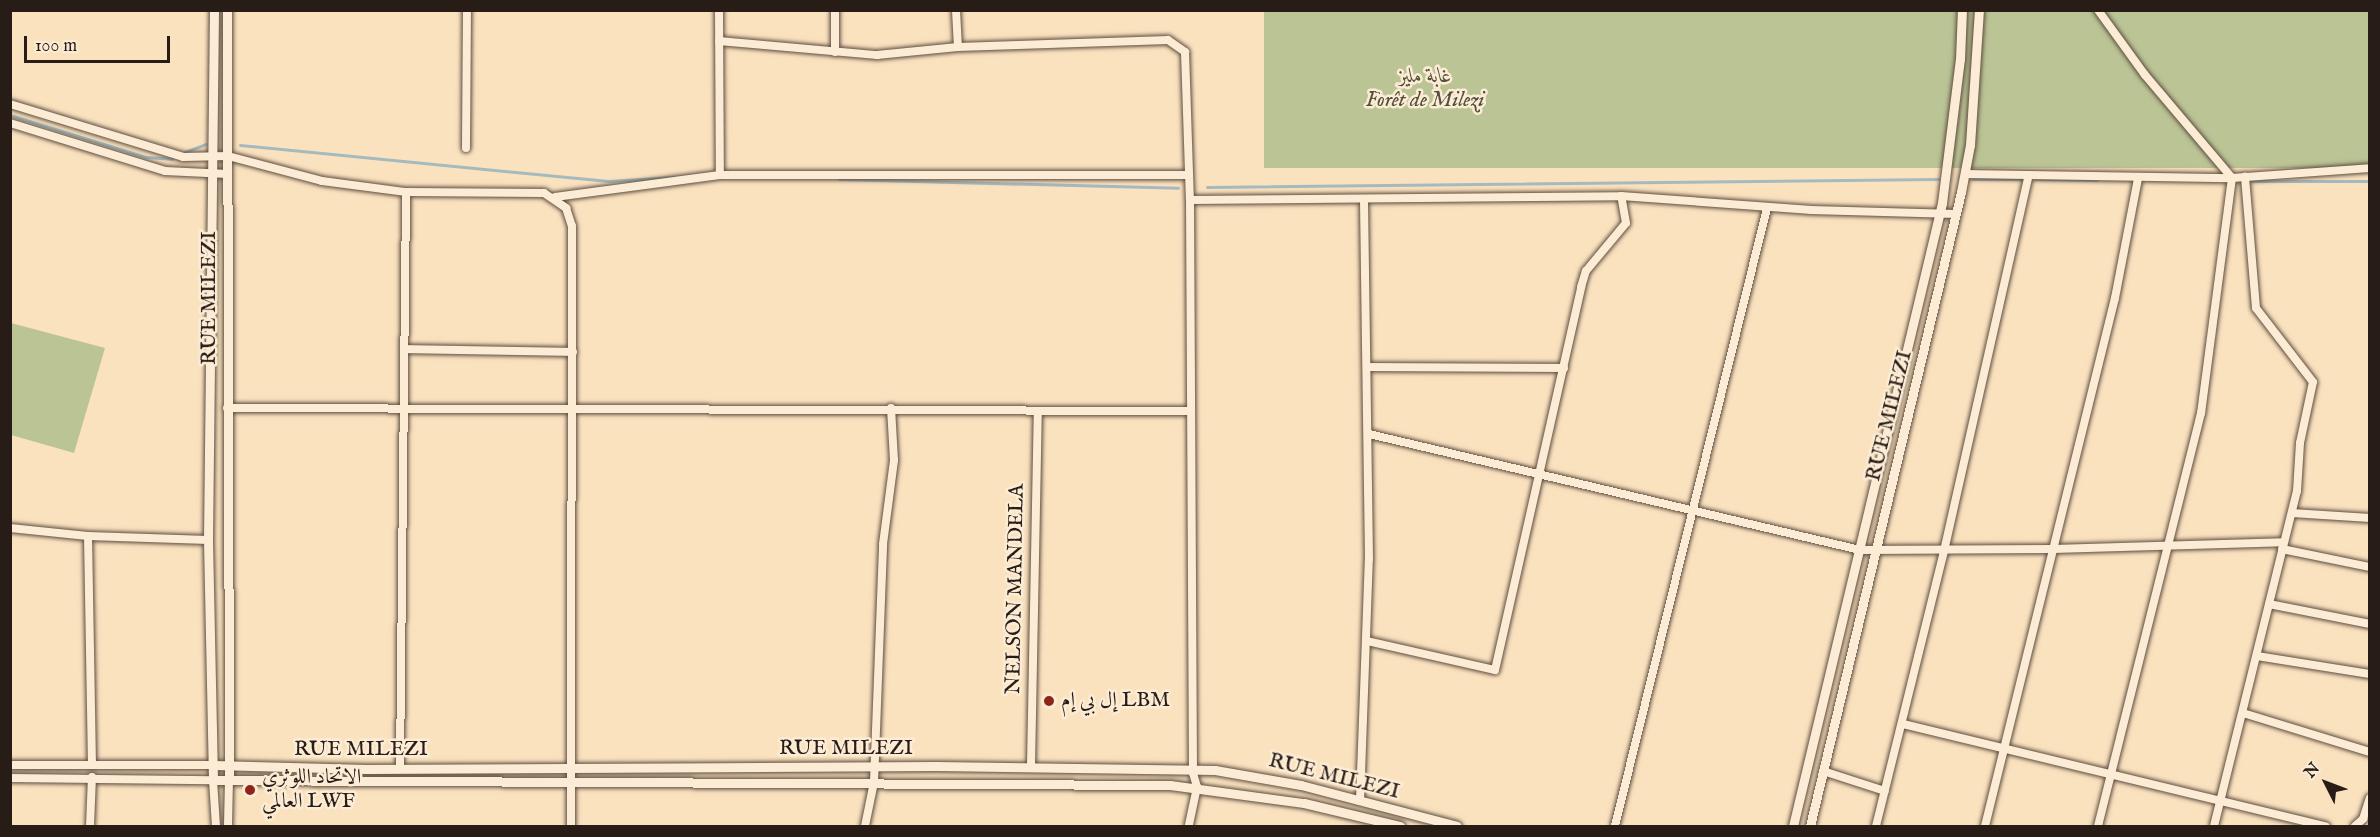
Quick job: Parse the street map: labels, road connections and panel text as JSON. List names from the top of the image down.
{
  "streets": {
    "street": ["RUE MILEZI", "NELSON MANDELA"]
  },
  "crossings": [
    ["RUE MILEZI", "NELSON MANDELA"]
  ],
  "parks": ["غابة مليز Forêt de Milezi"],
  "places": ["إل بي إم LBM", "الاتحاد اللوثري العالمي LWF"],
  "scale_bar": "100 m",
  "north": "top left"
}
